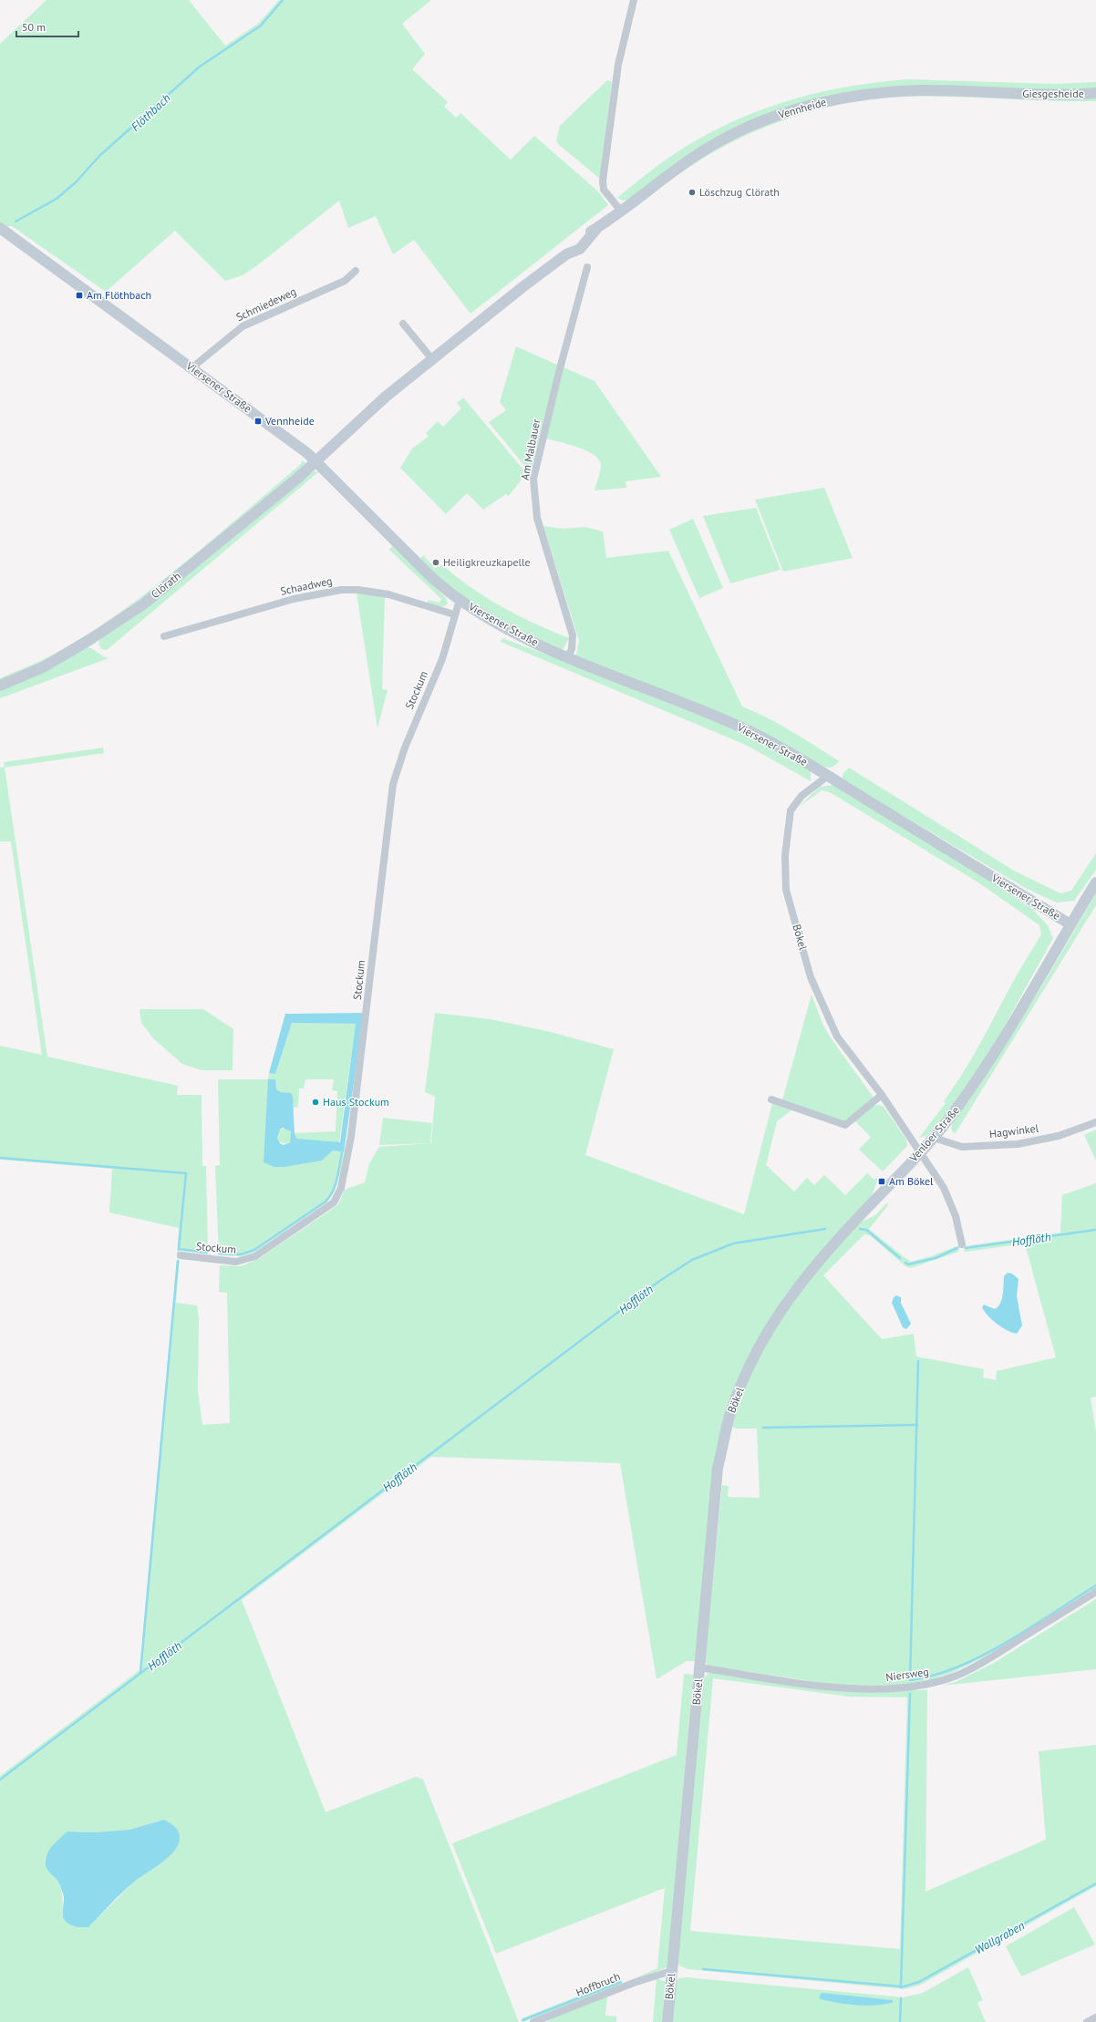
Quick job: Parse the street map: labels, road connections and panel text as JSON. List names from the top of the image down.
{
  "streets": {
    "main road": [
      "Giesgesheide",
      "Vennheide",
      "Viersener Straße",
      "Clörath",
      "Bökel",
      "Venloer Straße"
    ],
    "street": [
      "Schmiedeweg",
      "Am Malbauer",
      "Schaadweg",
      "Stockum",
      "Hagwinkel",
      "Niersweg",
      "Hoffbruch"
    ]
  },
  "crossings": [
    ["Giesgesheide", "Vennheide"],
    ["Vennheide", "Viersener Straße"],
    ["Vennheide", "Clörath"],
    ["Schmiedeweg", "Viersener Straße"],
    ["Viersener Straße", "Am Malbauer"],
    ["Viersener Straße", "Clörath"],
    ["Viersener Straße", "Stockum"],
    ["Viersener Straße", "Bökel"],
    ["Viersener Straße", "Venloer Straße"],
    ["Schaadweg", "Stockum"],
    ["Bökel", "Venloer Straße"],
    ["Bökel", "Niersweg"],
    ["Bökel", "Hoffbruch"],
    ["Hagwinkel", "Venloer Straße"]
  ],
  "water": ["Flöthbach", "Hofflöth", "Wallgraben"],
  "places": {
    "other": ["Löschzug Clörath", "Heiligkreuzkapelle", "Haus Stockum"],
    "transit": ["Am Flöthbach", "Vennheide", "Am Bökel"]
  },
  "scale_bar": "50 m"
}
